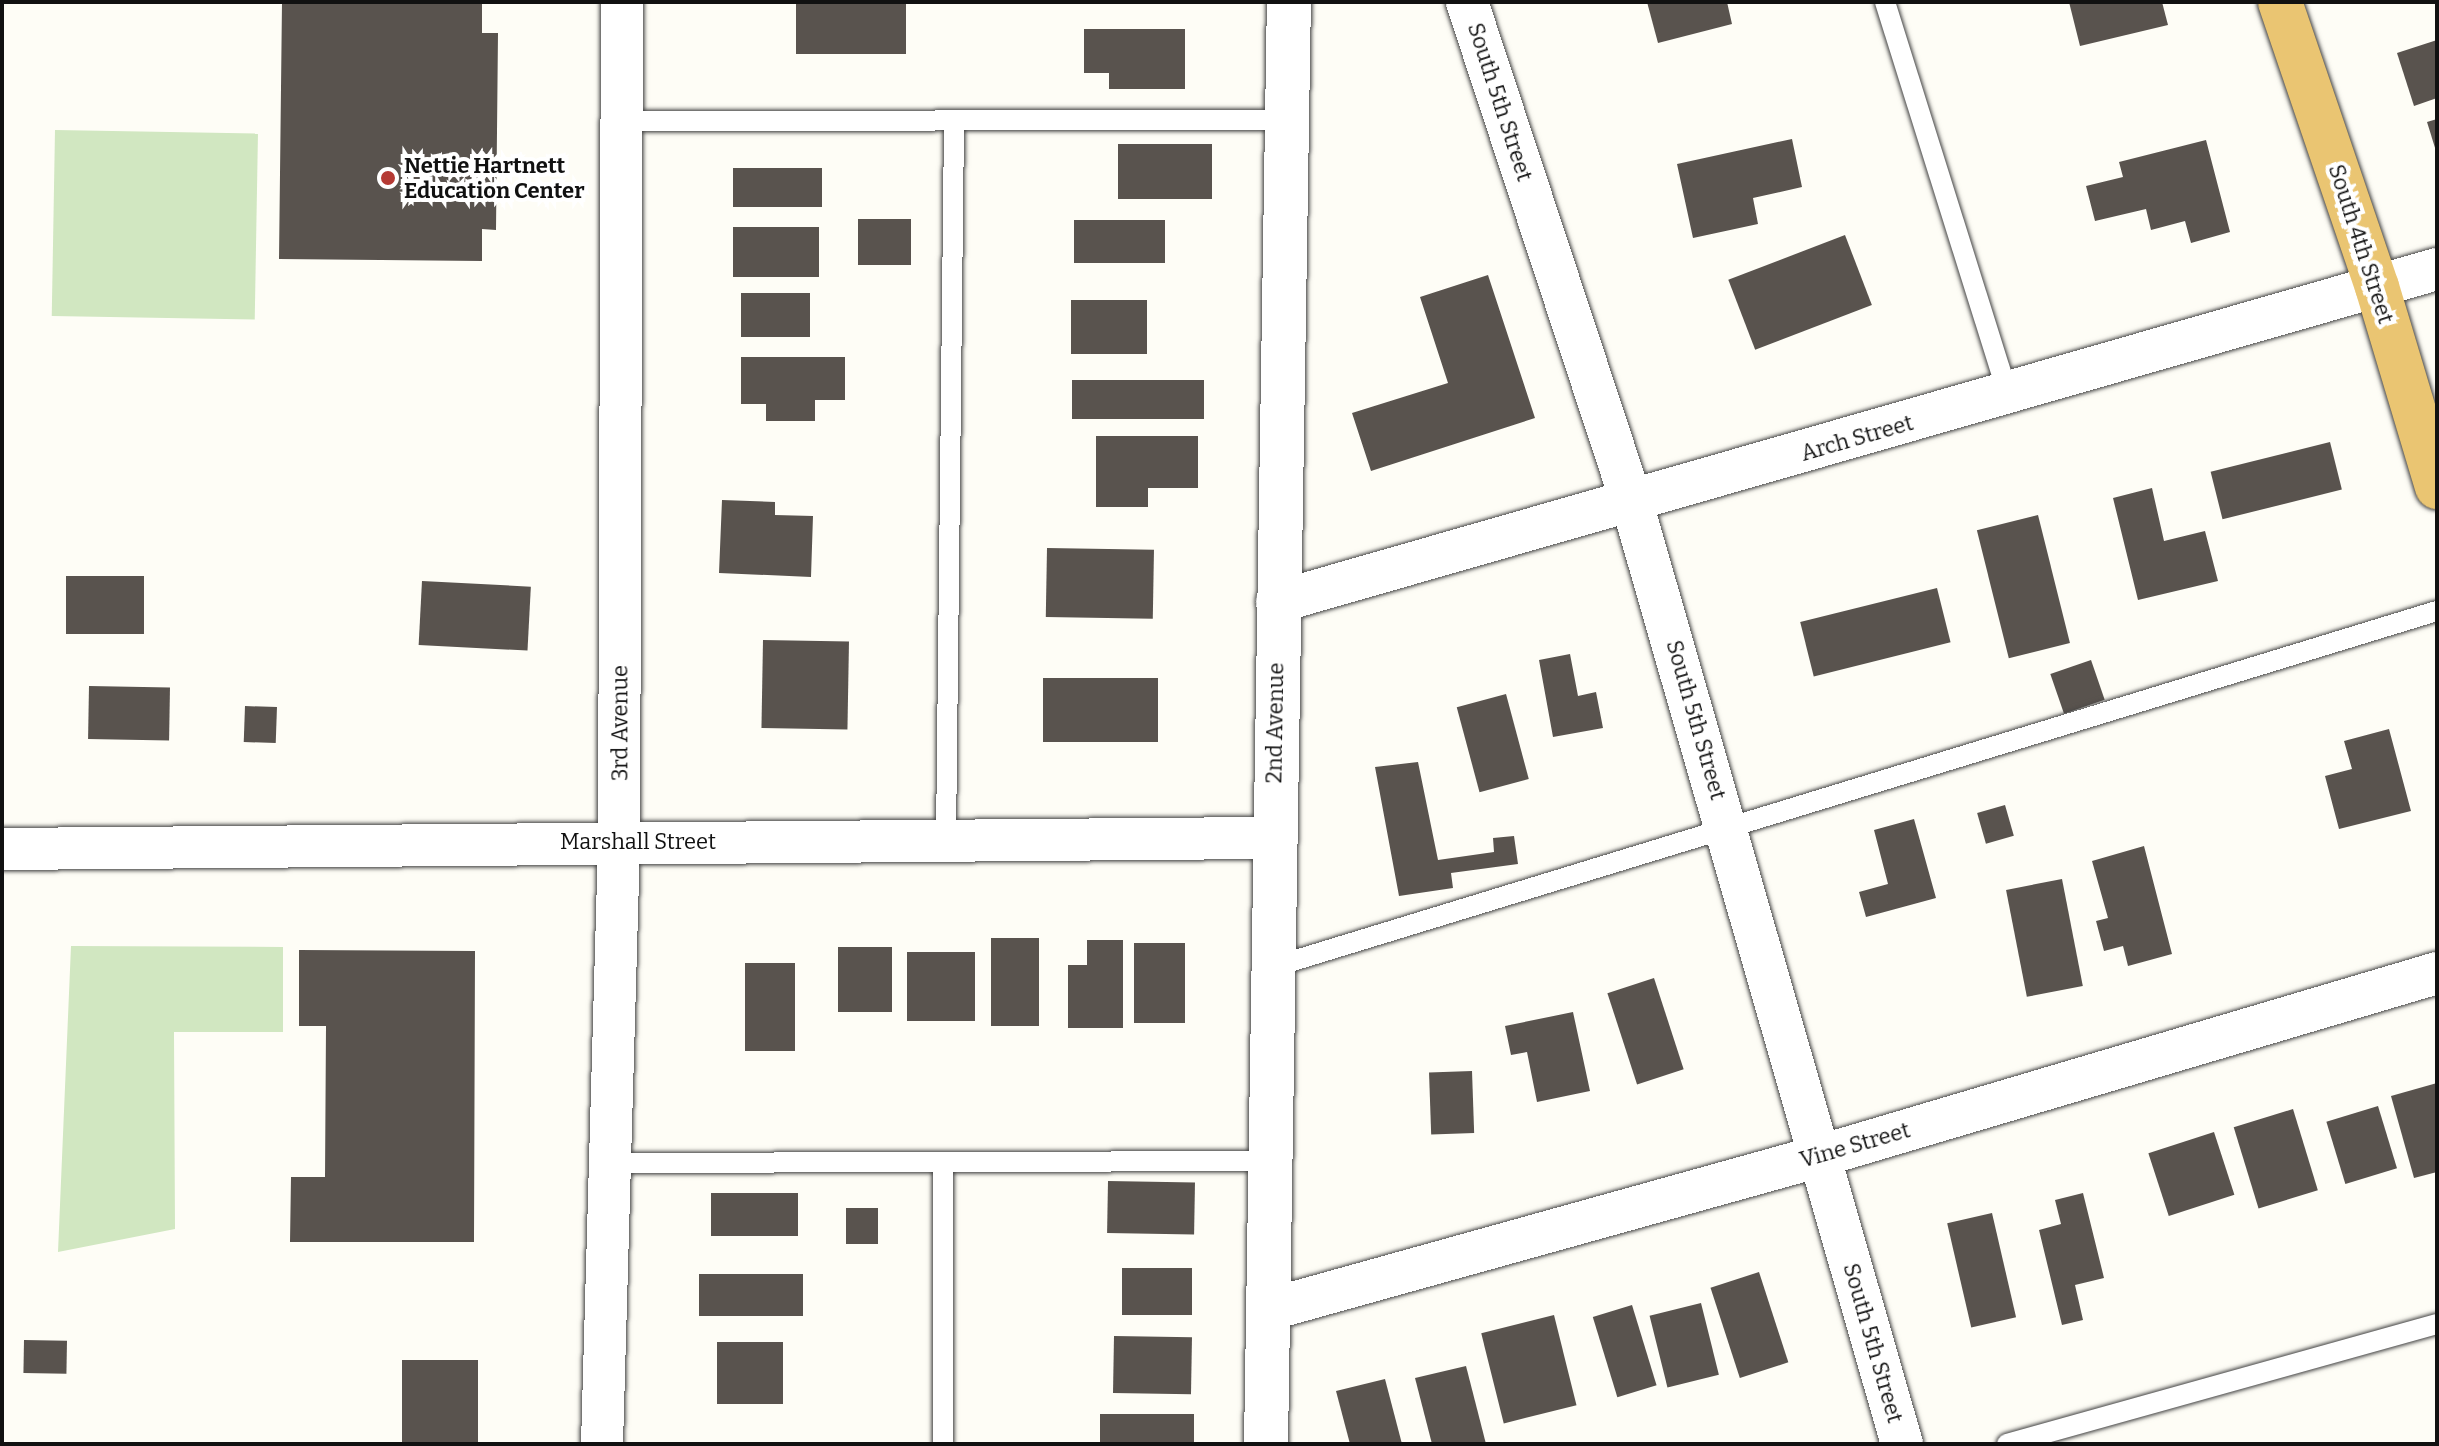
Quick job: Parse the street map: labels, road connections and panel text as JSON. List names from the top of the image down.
{
  "streets": {
    "highway": ["South 4th Street"],
    "street": [
      "South 5th Street",
      "Arch Street",
      "3rd Avenue",
      "2nd Avenue",
      "Marshall Street",
      "Vine Street"
    ]
  },
  "crossings": [
    ["South 5th Street", "Arch Street"],
    ["South 5th Street", "Vine Street"],
    ["South 4th Street", "Arch Street"],
    ["Arch Street", "2nd Avenue"],
    ["3rd Avenue", "Marshall Street"],
    ["2nd Avenue", "Marshall Street"],
    ["2nd Avenue", "Vine Street"]
  ],
  "places": ["Nettie Hartnett Education Center"]
}
